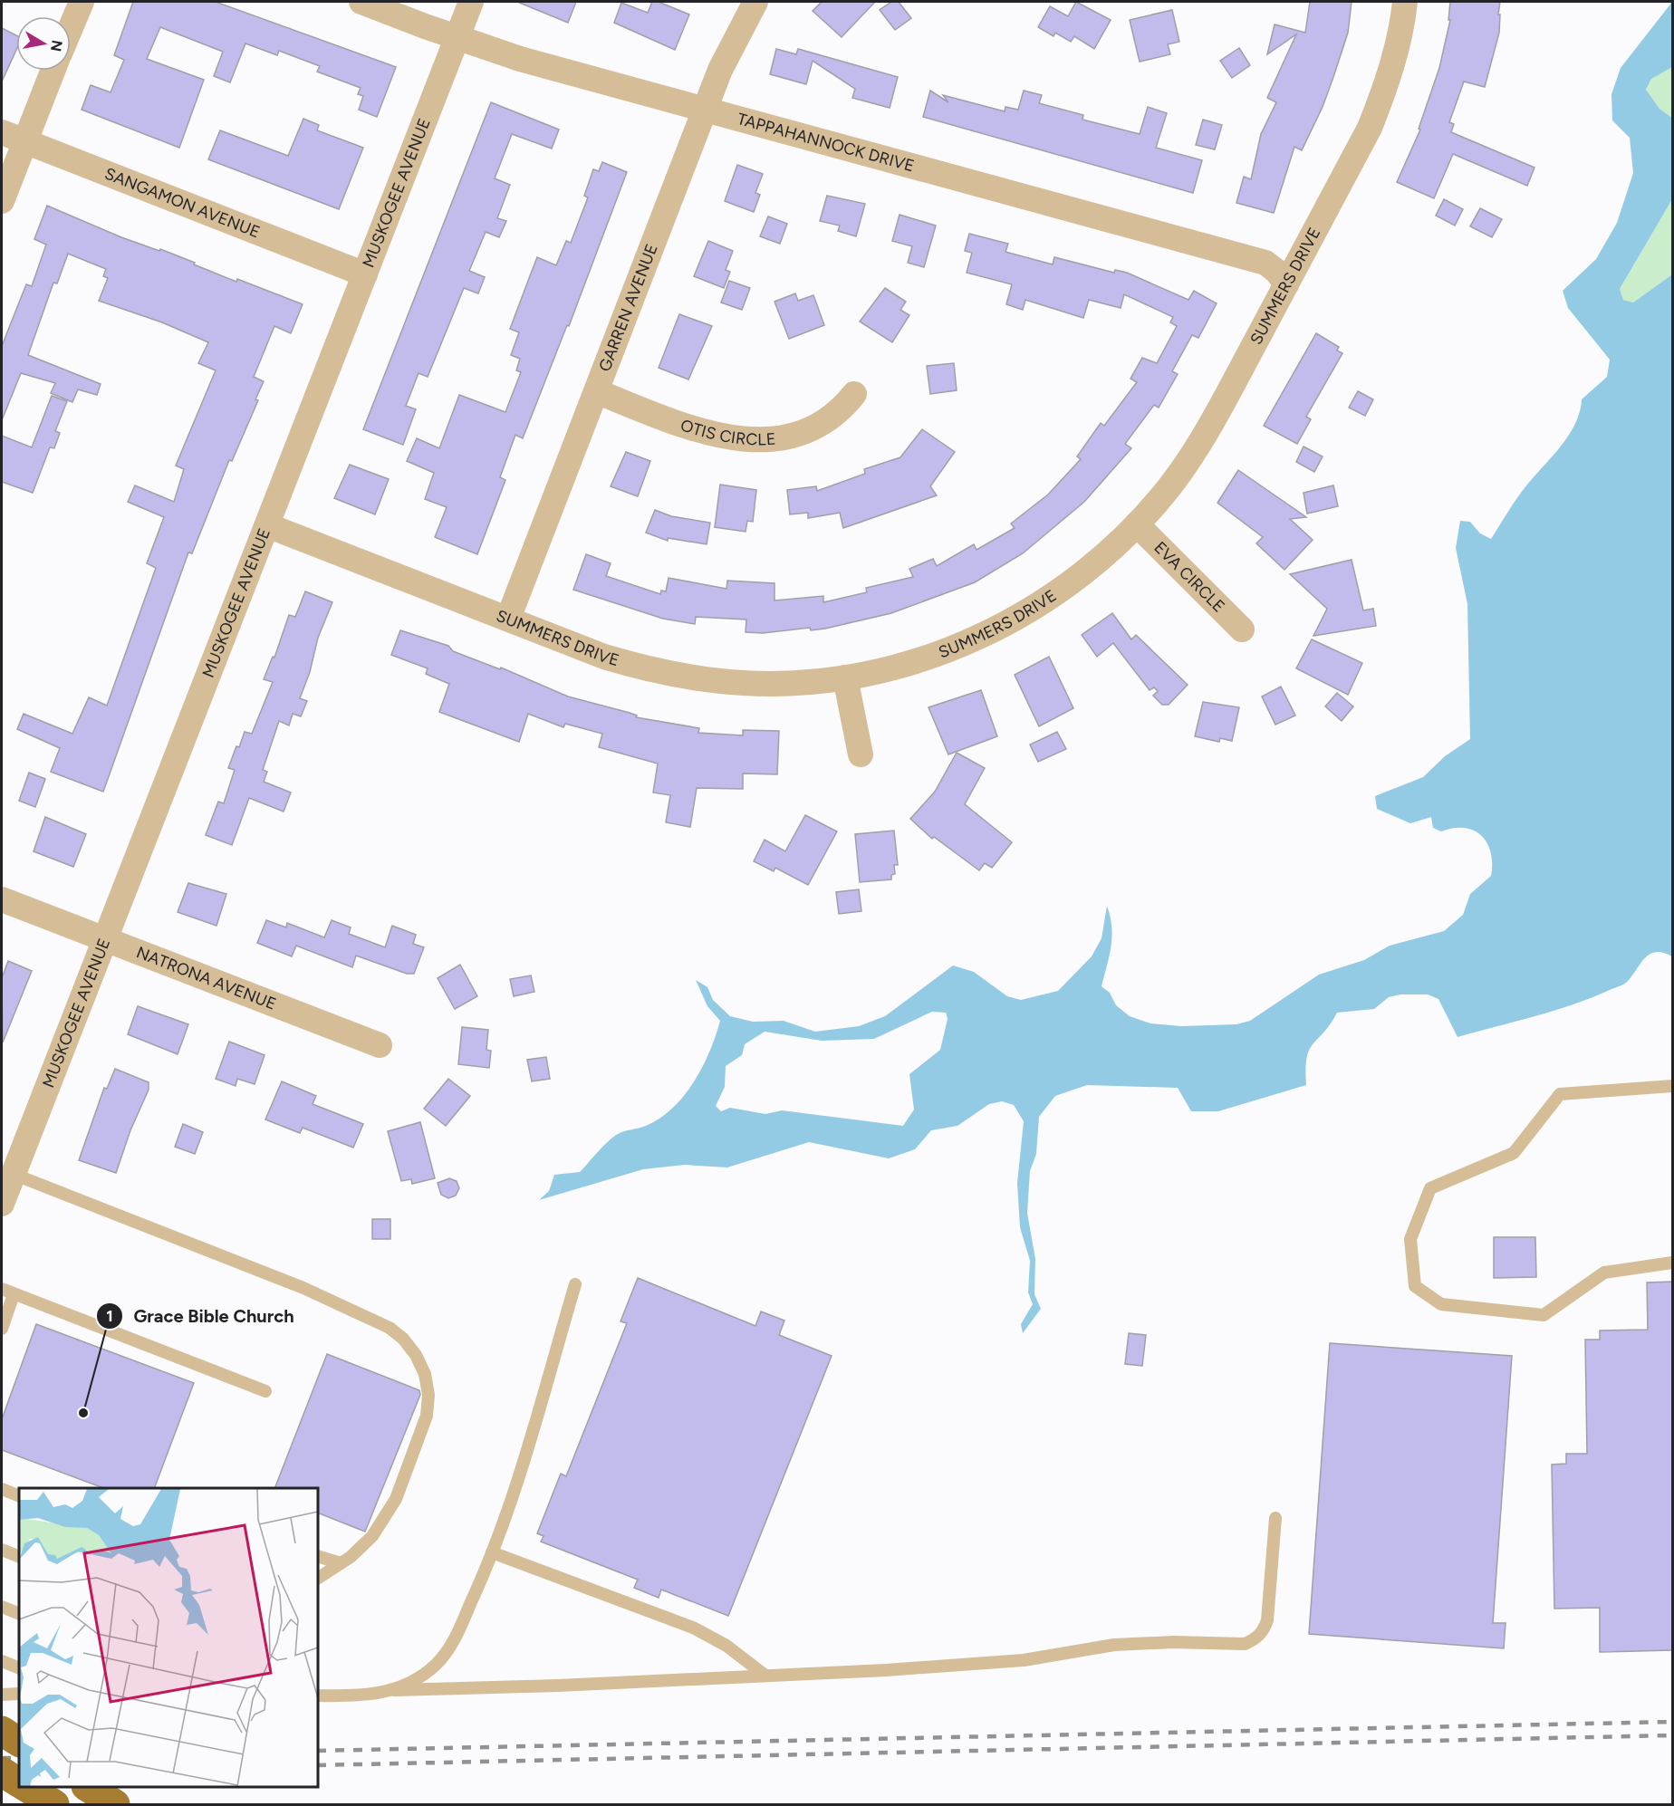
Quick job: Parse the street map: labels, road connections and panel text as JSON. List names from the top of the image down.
{
  "streets": {
    "street": [
      "TAPPAHANNOCK DRIVE",
      "MUSKOGEE AVENUE",
      "SANGAMON AVENUE",
      "SUMMERS DRIVE",
      "GARREN AVENUE",
      "OTIS CIRCLE",
      "EVA CIRCLE",
      "NATRONA AVENUE"
    ]
  },
  "crossings": [
    ["TAPPAHANNOCK DRIVE", "MUSKOGEE AVENUE"],
    ["TAPPAHANNOCK DRIVE", "SUMMERS DRIVE"],
    ["TAPPAHANNOCK DRIVE", "GARREN AVENUE"],
    ["MUSKOGEE AVENUE", "SANGAMON AVENUE"],
    ["MUSKOGEE AVENUE", "SUMMERS DRIVE"],
    ["MUSKOGEE AVENUE", "NATRONA AVENUE"],
    ["SUMMERS DRIVE", "GARREN AVENUE"],
    ["SUMMERS DRIVE", "EVA CIRCLE"],
    ["GARREN AVENUE", "OTIS CIRCLE"]
  ],
  "places": ["Grace Bible Church"],
  "north": "right"
}
